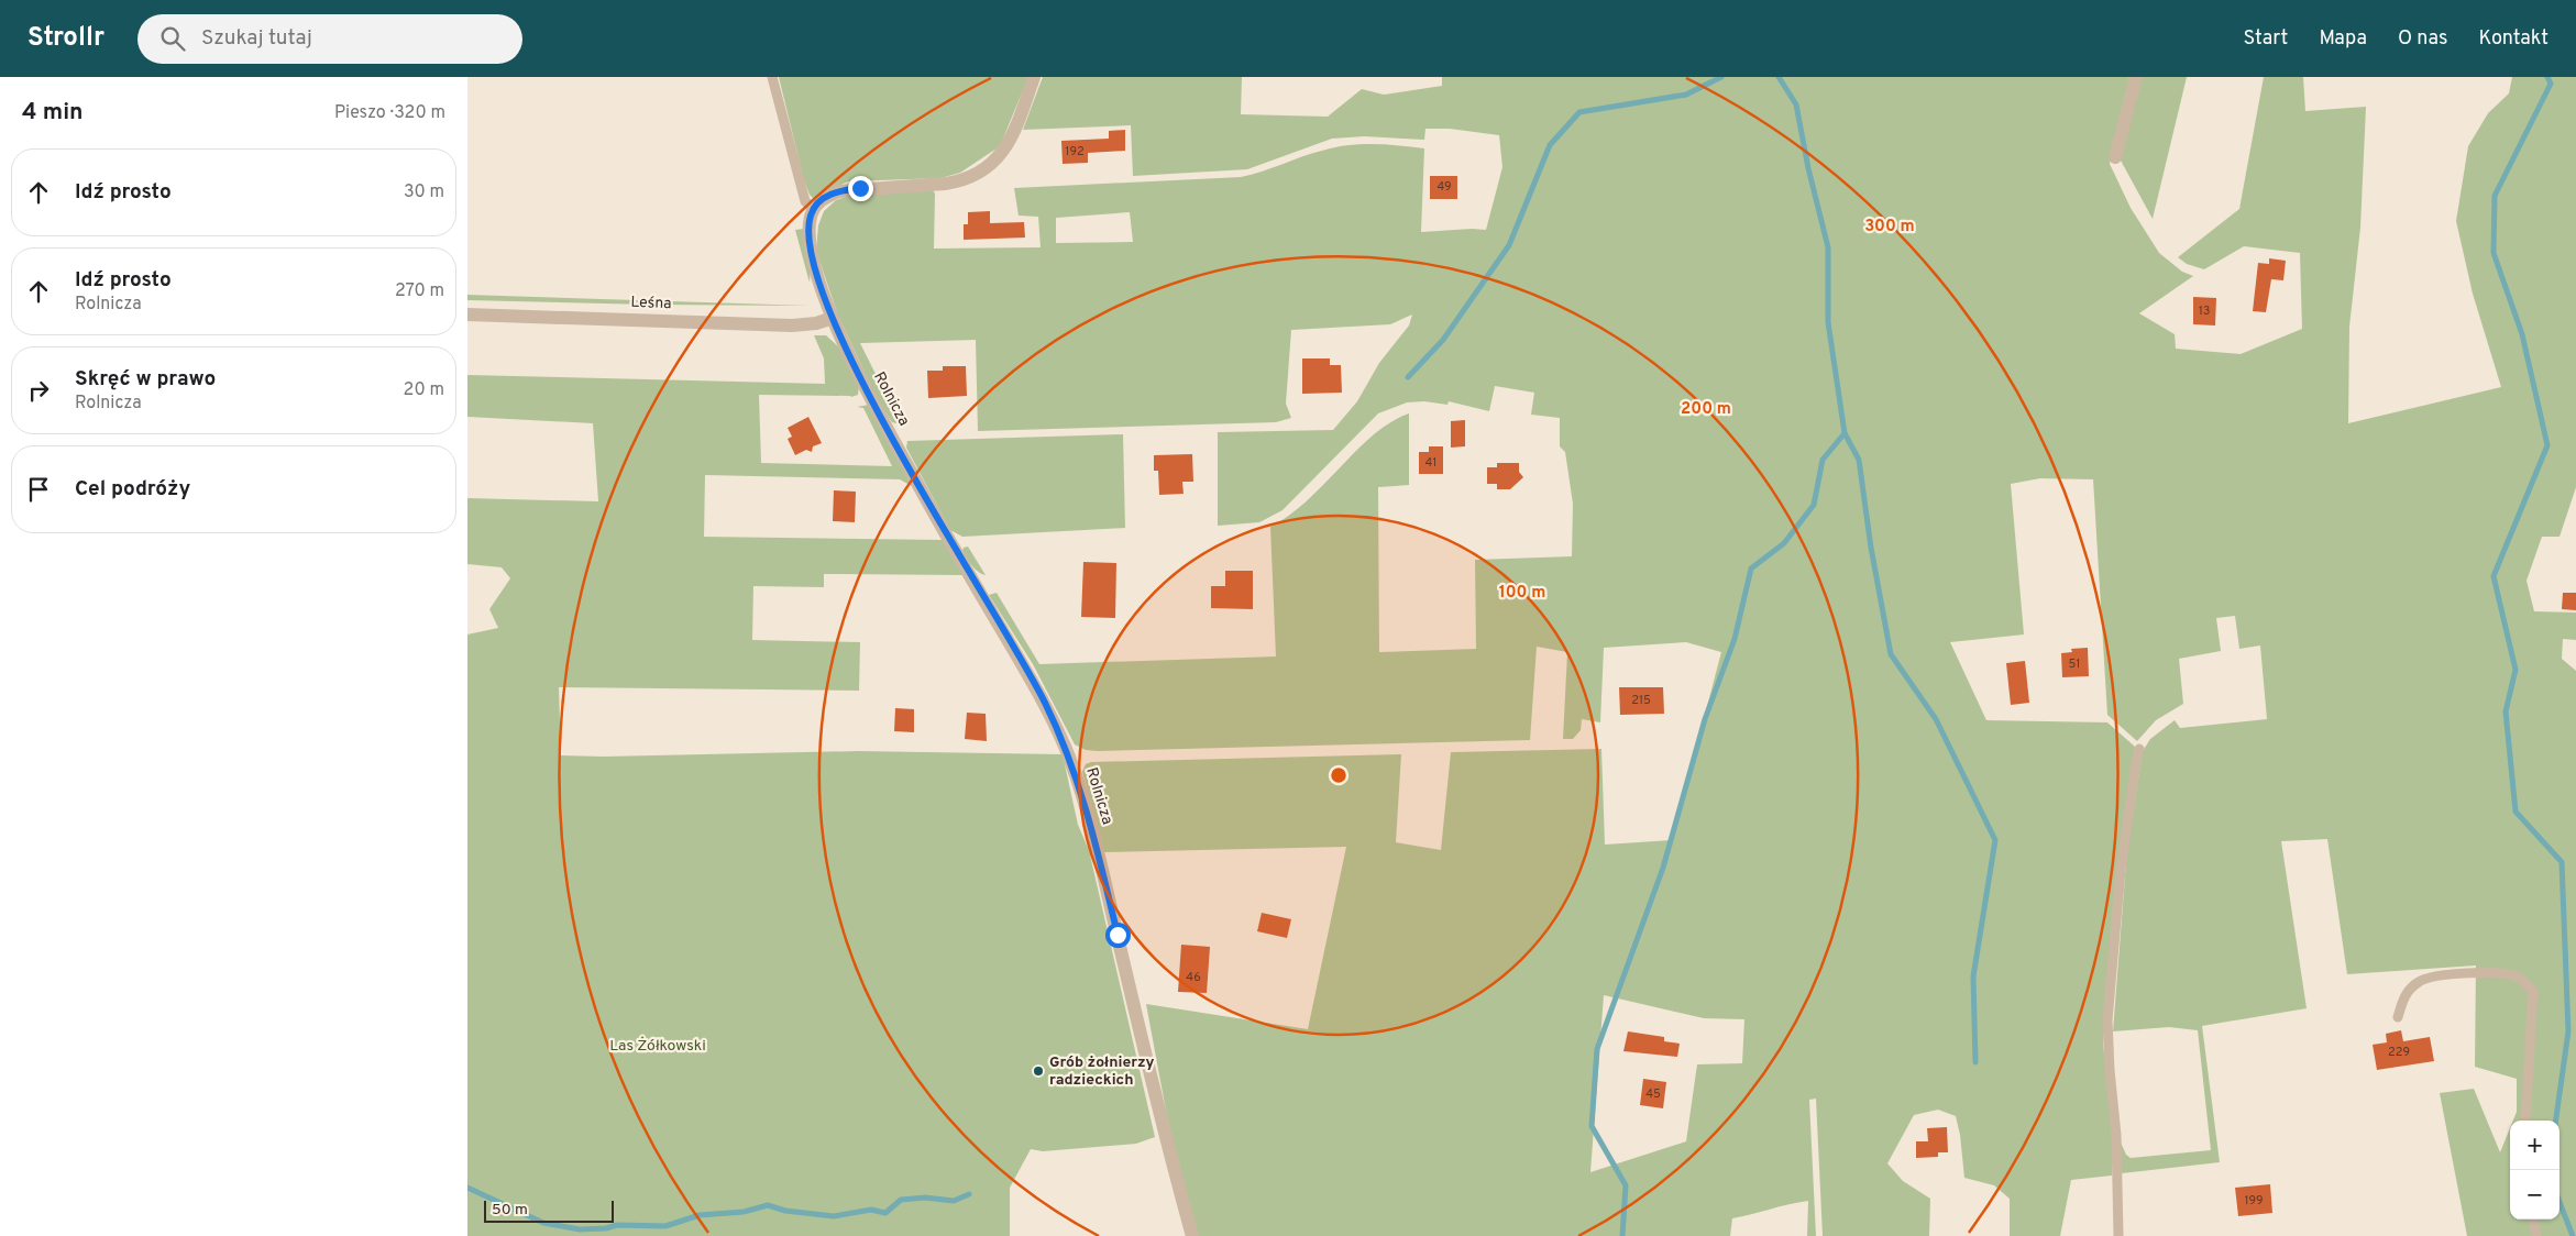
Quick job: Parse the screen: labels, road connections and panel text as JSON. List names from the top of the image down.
{
  "streets": {
    "street": ["Leśna", "Rolnicza"]
  },
  "crossings": [
    ["Leśna", "Rolnicza"]
  ],
  "parks": ["Las Żółkowski"],
  "places": ["Grób żołnierzy radzieckich"],
  "house_numbers": [
    "192",
    "49",
    "13",
    "41",
    "51",
    "215",
    "46",
    "229",
    "45",
    "199"
  ],
  "scale_bar": "50 m",
  "page": {
    "header": "Strollr",
    "search": "Szukaj tutaj",
    "nav": [
      "Start",
      "Mapa",
      "O nas",
      "Kontakt"
    ],
    "heading": ["4 min", "Pieszo · 320 m"],
    "list": [
      ["Idź prosto", "30 m"],
      ["Idź prosto", "Rolnicza", "270 m"],
      ["Skręć w prawo", "Rolnicza", "20 m"],
      "Cel podróży"
    ],
    "map_buttons": ["+", "−"],
    "scale": "50 m"
  },
  "rings": ["300 m", "200 m", "100 m"]
}
